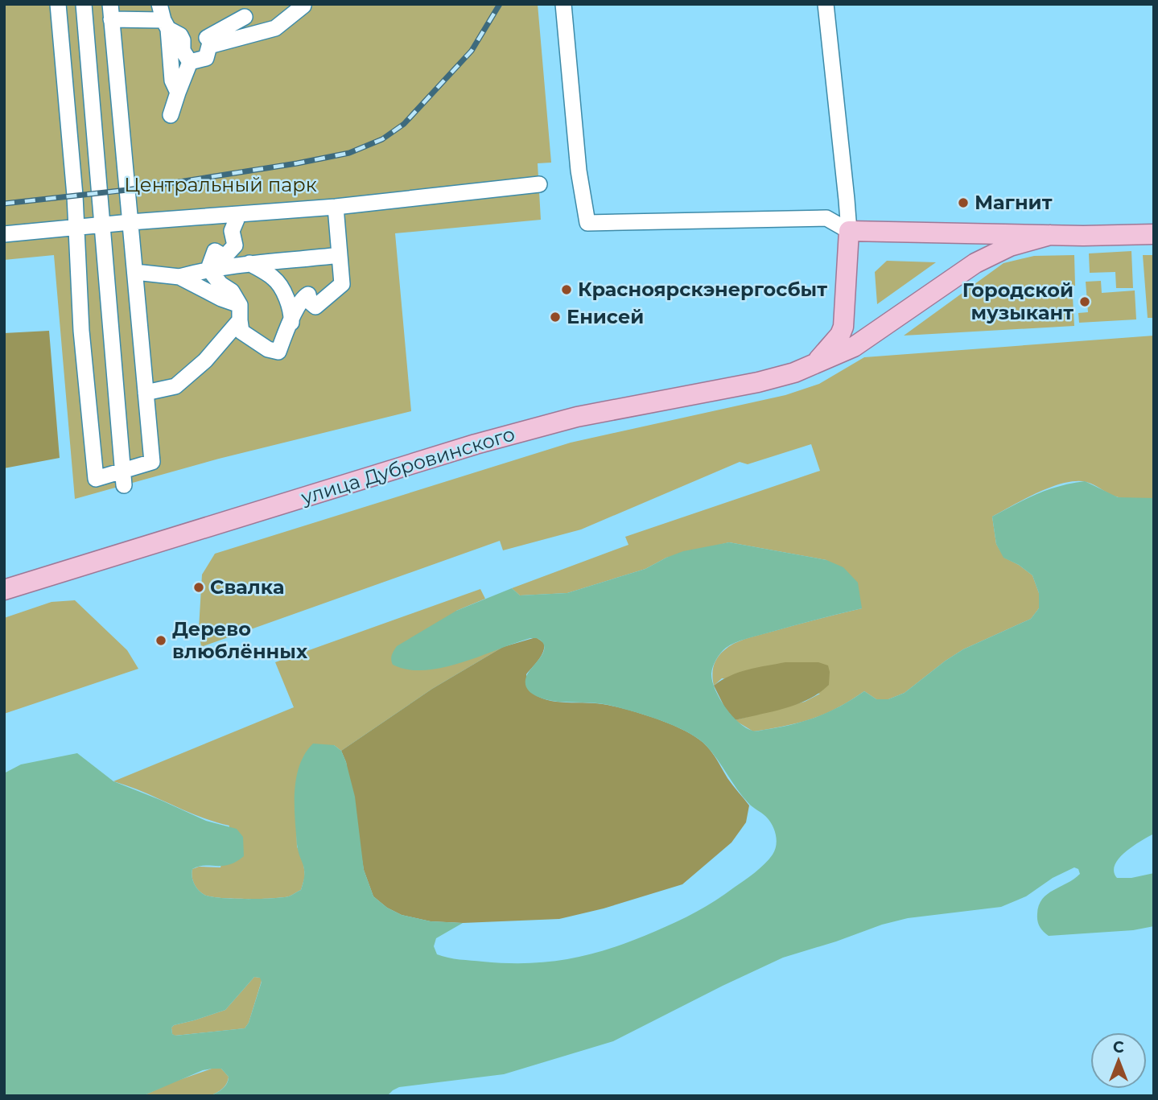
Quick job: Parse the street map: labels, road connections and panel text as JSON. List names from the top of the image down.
{
  "streets": {
    "main road": ["улица Дубровинского"]
  },
  "parks": ["Центральный парк"],
  "places": [
    "Магнит",
    "Красноярскэнергосбыт",
    "Городской музыкант",
    "Енисей",
    "Свалка",
    "Дерево влюблённых"
  ],
  "north": "top"
}
